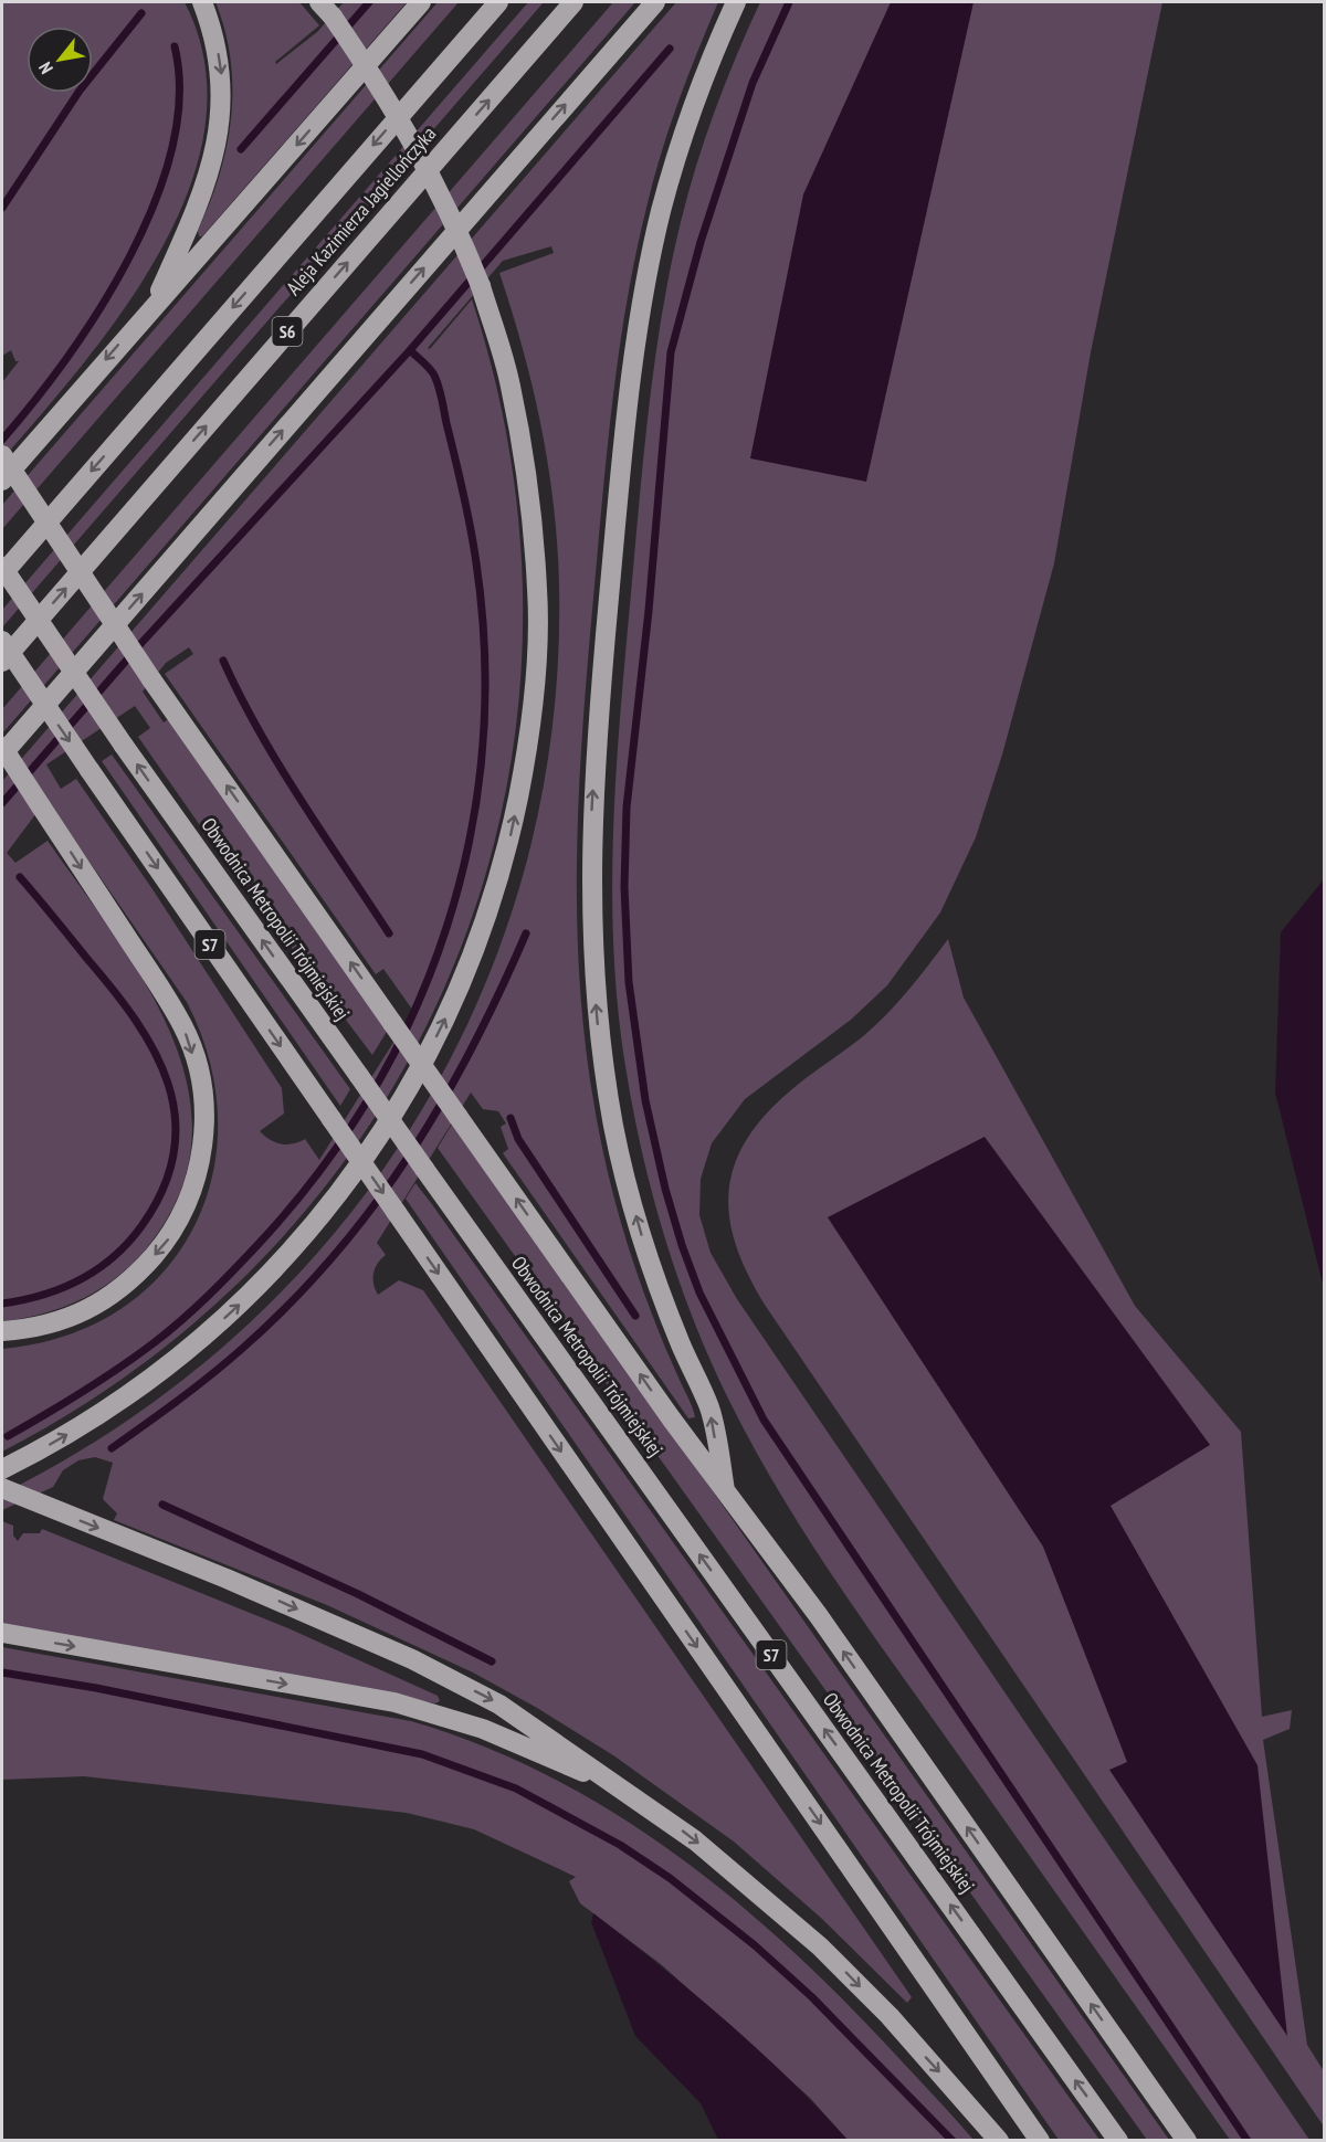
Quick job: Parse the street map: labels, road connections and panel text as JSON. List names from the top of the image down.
{
  "streets": {
    "highway": [
      "Aleja Kazimierza Jagiellończyka",
      "S6",
      "Obwodnica Metropolii Trójmiejskiej",
      "S7"
    ]
  },
  "north": "bottom left"
}
